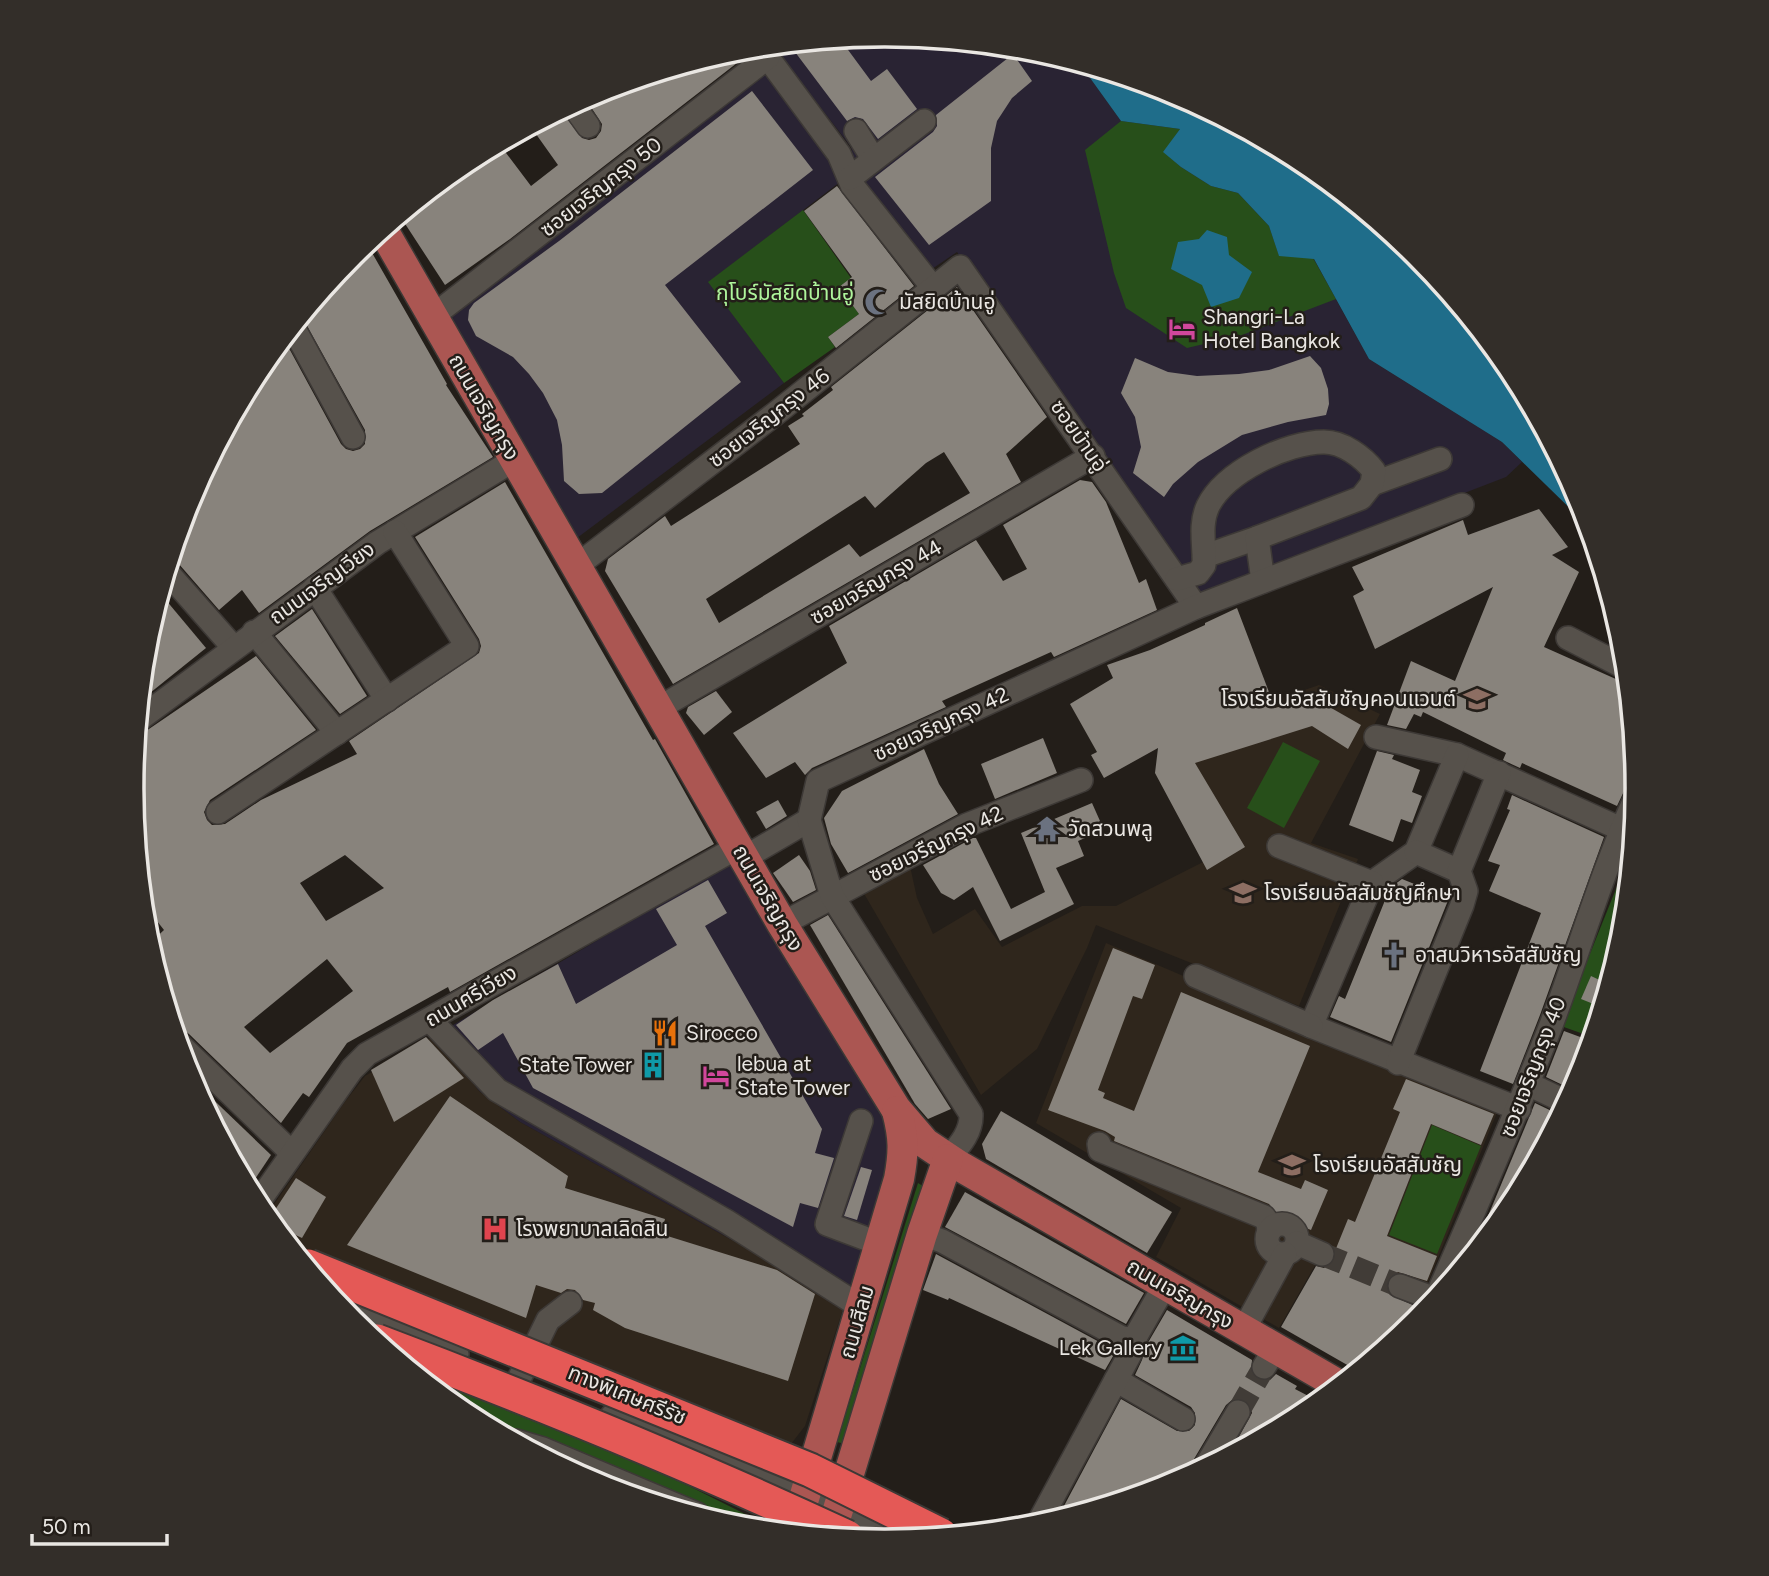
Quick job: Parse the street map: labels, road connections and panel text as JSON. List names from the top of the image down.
{
  "streets": {
    "highway": ["ทางพิเศษศรีรัช"],
    "main road": ["ถนนเจริญกรุง", "ถนนสีลม"],
    "street": [
      "ซอยเจริญกรุง 50",
      "ซอยเจริญกรุง 46",
      "ซอยบ้านอู่",
      "ซอยเจริญกรุง 44",
      "ถนนเจริญเวียง",
      "ซอยเจริญกรุง 42",
      "ซอยเจรืญกรุง 42",
      "ถนนศรีเวียง",
      "ซอยเจริญกรุง 40"
    ]
  },
  "crossings": [
    ["ซอยเจริญกรุง 50", "ถนนเจริญกรุง"],
    ["ถนนเจริญกรุง", "ซอยเจริญกรุง 46"],
    ["ถนนเจริญกรุง", "ซอยเจริญกรุง 44"],
    ["ถนนเจริญกรุง", "ถนนเจริญเวียง"],
    ["ถนนเจริญกรุง", "ซอยเจริญกรุง 42"],
    ["ถนนเจริญกรุง", "ซอยเจรืญกรุง 42"],
    ["ถนนเจริญกรุง", "ถนนศรีเวียง"],
    ["ถนนเจริญกรุง", "ถนนสีลม"],
    ["ซอยเจริญกรุง 46", "ซอยบ้านอู่"],
    ["ซอยบ้านอู่", "ซอยเจริญกรุง 44"],
    ["ซอยบ้านอู่", "ซอยเจริญกรุง 42"],
    ["ซอยเจริญกรุง 42", "ซอยเจรืญกรุง 42"],
    ["ซอยเจริญกรุง 42", "ถนนศรีเวียง"],
    ["ซอยเจริญกรุง 42", "ถนนสีลม"],
    ["ถนนสีลม", "ทางพิเศษศรีรัช"]
  ],
  "parks": ["กุโบร์มัสยิดบ้านอู่"],
  "places": {
    "mosque": ["มัสยิดบ้านอู่"],
    "hotel": ["Shangri-La Hotel Bangkok", "lebua at State Tower"],
    "school or university": ["โรงเรียนอัสสัมชัญคอนแวนต์", "โรงเรียนอัสสัมชัญศึกษา", "โรงเรียนอัสสัมชัญ"],
    "temple": ["วัดสวนพลู"],
    "church": ["อาสนวิหารอัสสัมชัญ"],
    "restaurant": ["Sirocco"],
    "building": ["State Tower"],
    "hospital": ["โรงพยาบาลเลิดสิน"],
    "museum": ["Lek Gallery"]
  },
  "scale_bar": "50 m"
}
